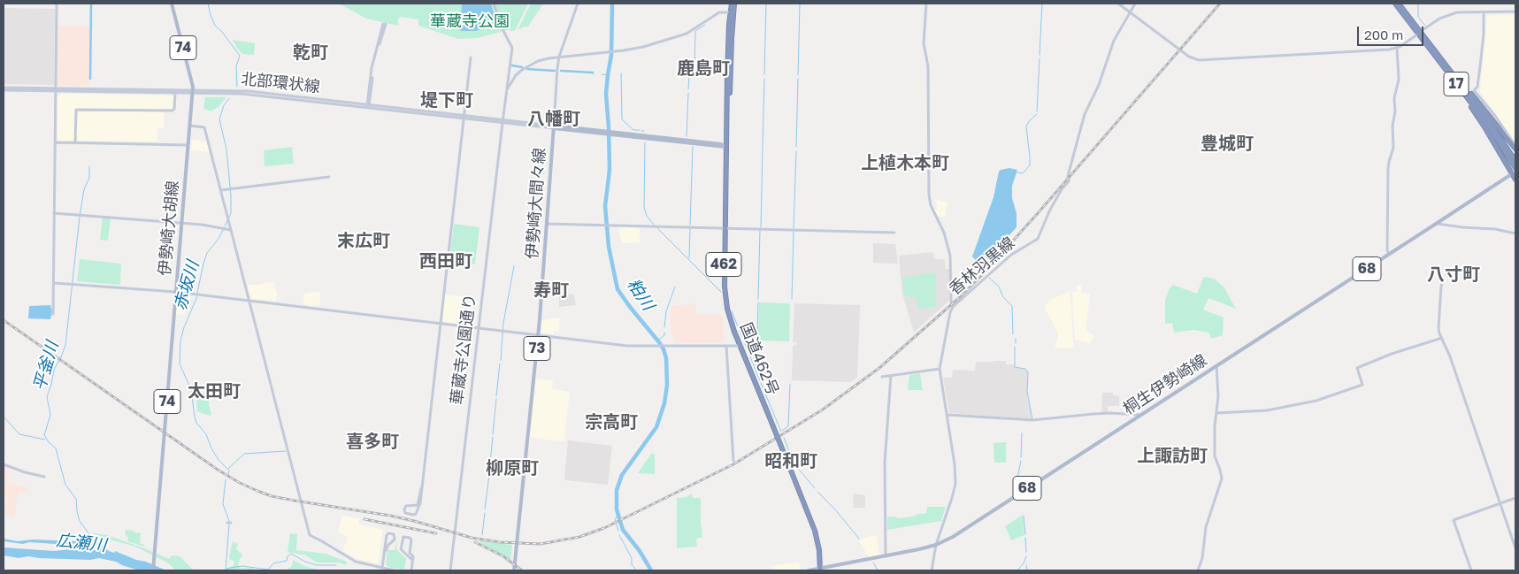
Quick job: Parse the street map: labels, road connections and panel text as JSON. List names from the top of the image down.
{
  "streets": {
    "highway": ["17", "462", "国道462号"],
    "main road": [
      "74",
      "伊勢崎大間々線",
      "伊勢崎大胡線",
      "68",
      "73",
      "桐生伊勢崎線"
    ],
    "street": ["北部環状線", "香林羽黒線", "華蔵寺公園通り"]
  },
  "crossings": [
    ["北部環状線", "伊勢崎大間々線"],
    ["北部環状線", "伊勢崎大胡線"],
    ["北部環状線", "華蔵寺公園通り"],
    ["17", "桐生伊勢崎線"],
    ["伊勢崎大間々線", "国道462号"],
    ["香林羽黒線", "桐生伊勢崎線"],
    ["国道462号", "桐生伊勢崎線"]
  ],
  "districts": [
    "乾町",
    "鹿島町",
    "堤下町",
    "八幡町",
    "豊城町",
    "上植木本町",
    "末広町",
    "西田町",
    "八寸町",
    "寿町",
    "太田町",
    "宗高町",
    "喜多町",
    "上諏訪町",
    "昭和町",
    "柳原町"
  ],
  "water": [
    "赤坂川",
    "粕川",
    "平釜川",
    "広瀬川"
  ],
  "parks": ["華蔵寺公園"],
  "scale_bar": "200 m"
}
